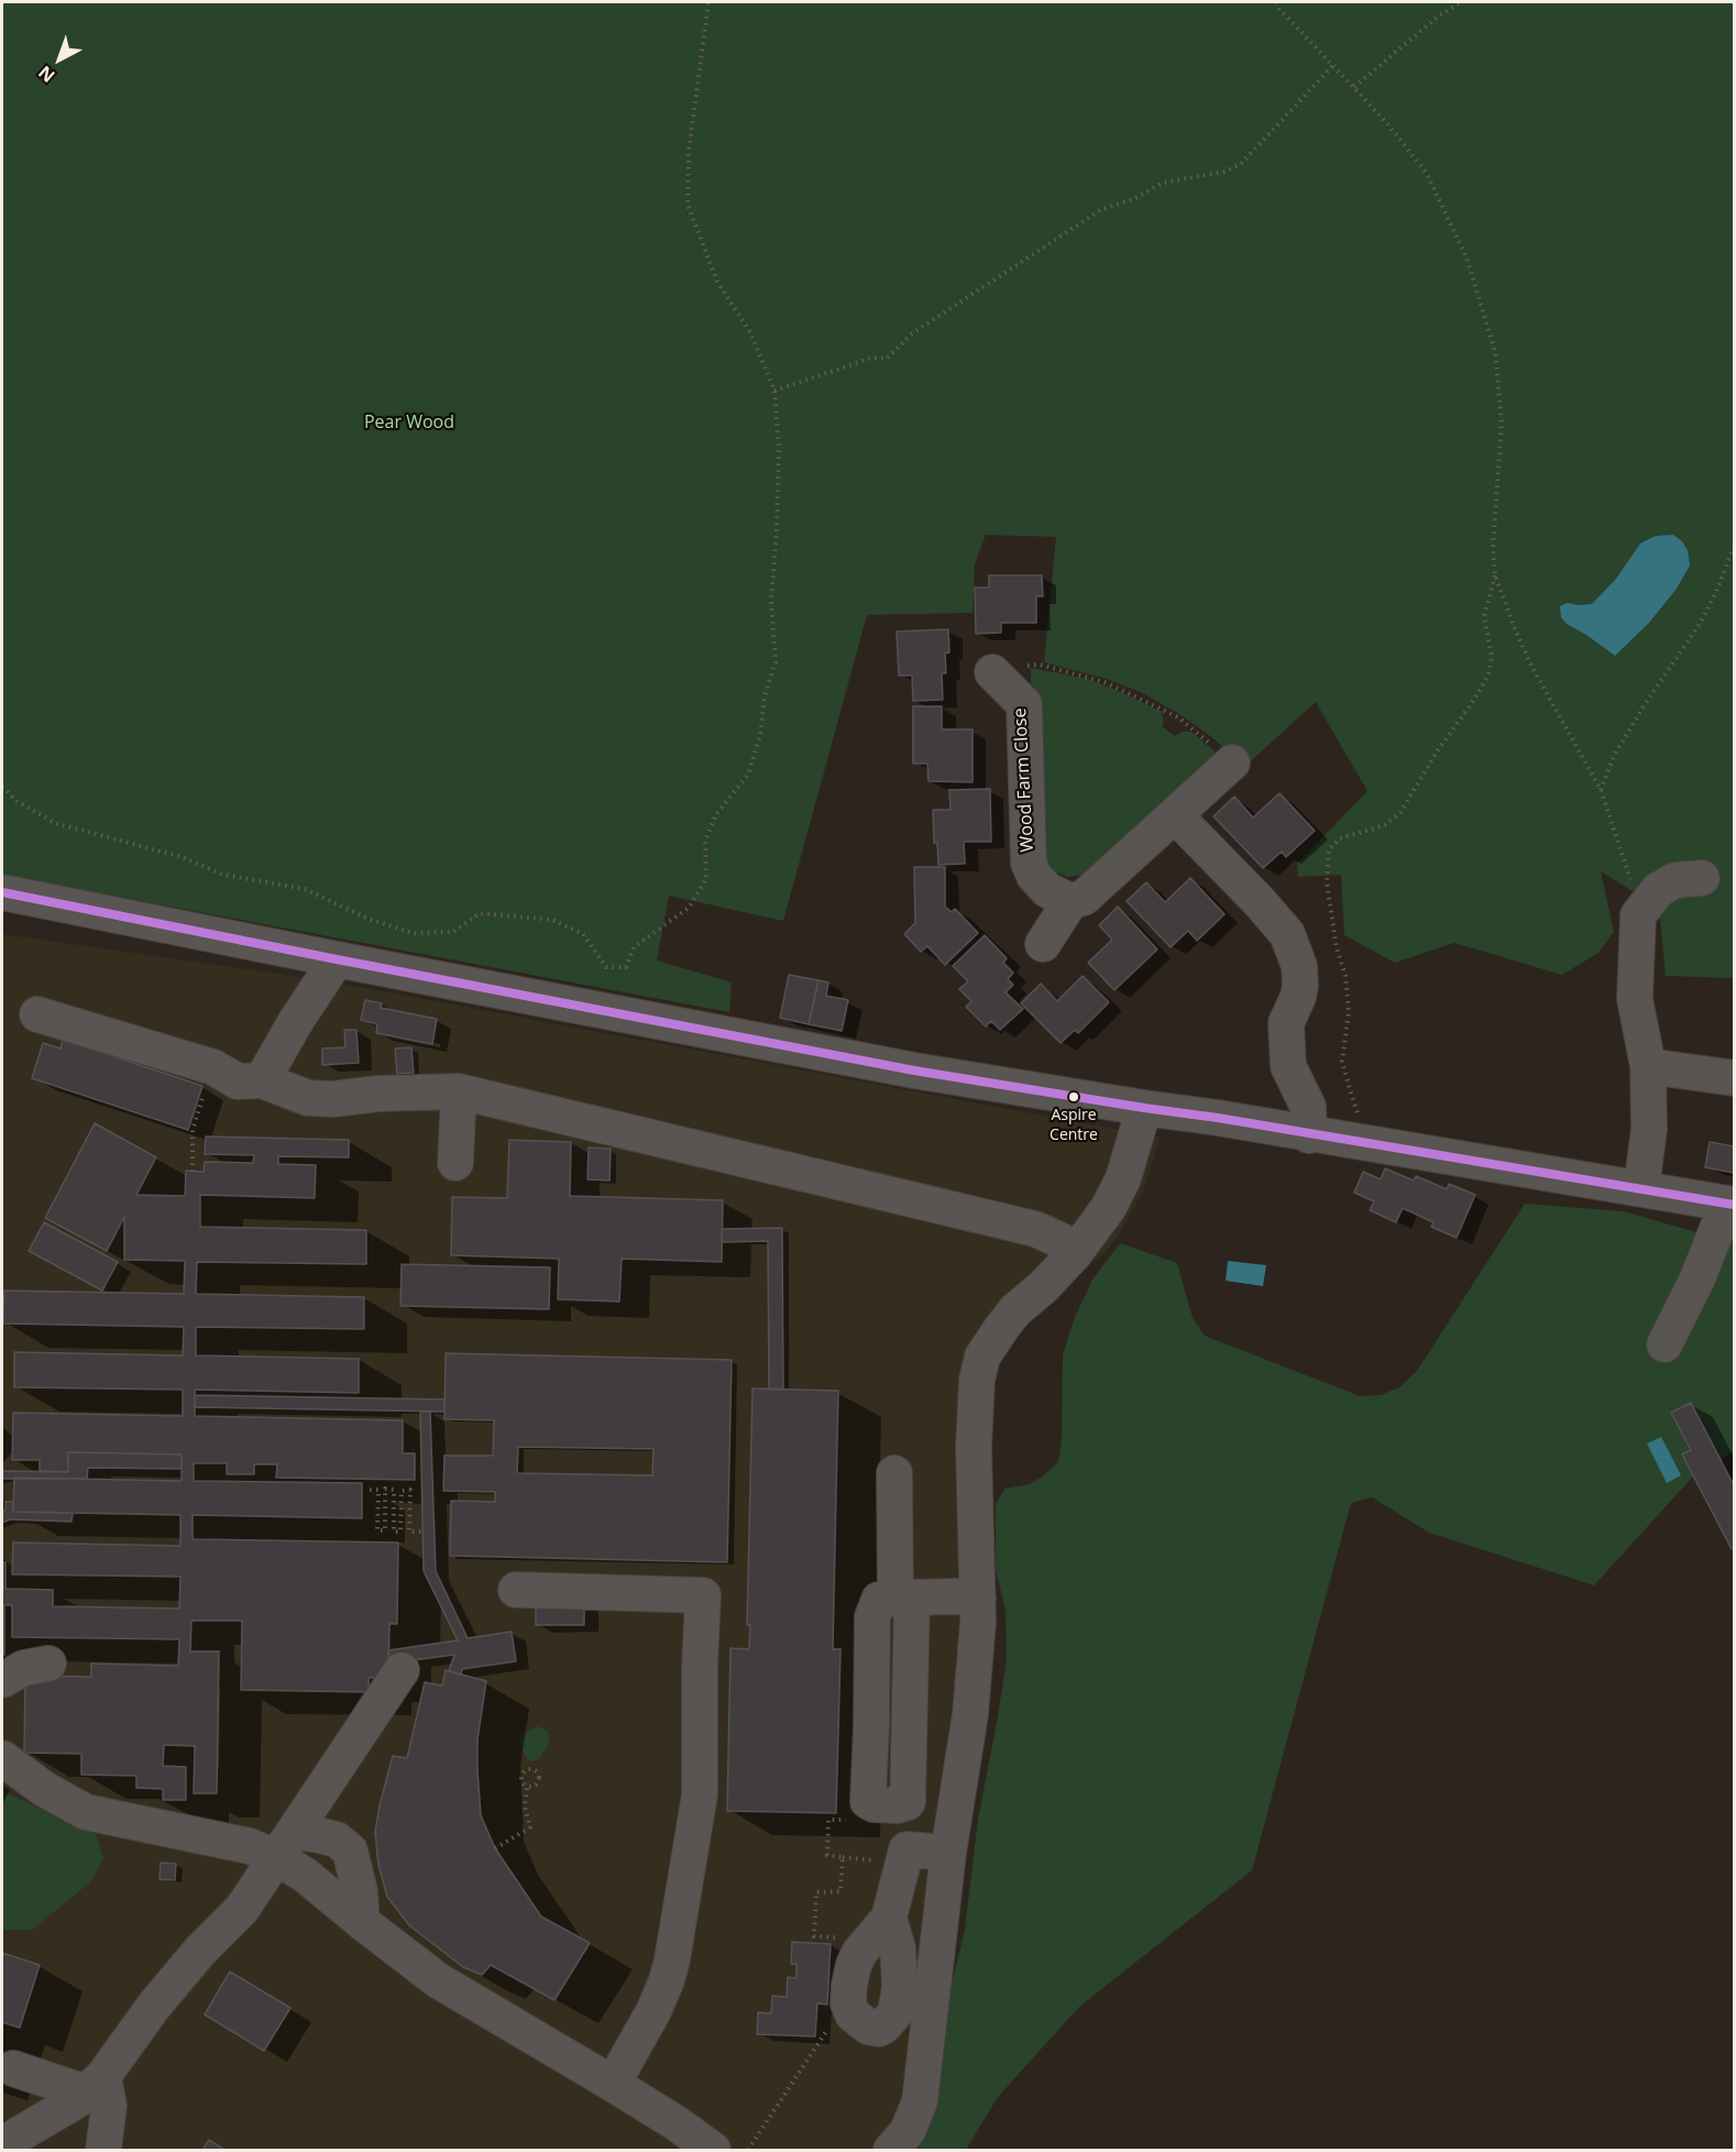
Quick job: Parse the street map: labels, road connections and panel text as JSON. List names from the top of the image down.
{
  "streets": {
    "street": ["Wood Farm Close"]
  },
  "parks": ["Pear Wood"],
  "places": ["Aspire Centre"],
  "north": "bottom left"
}
